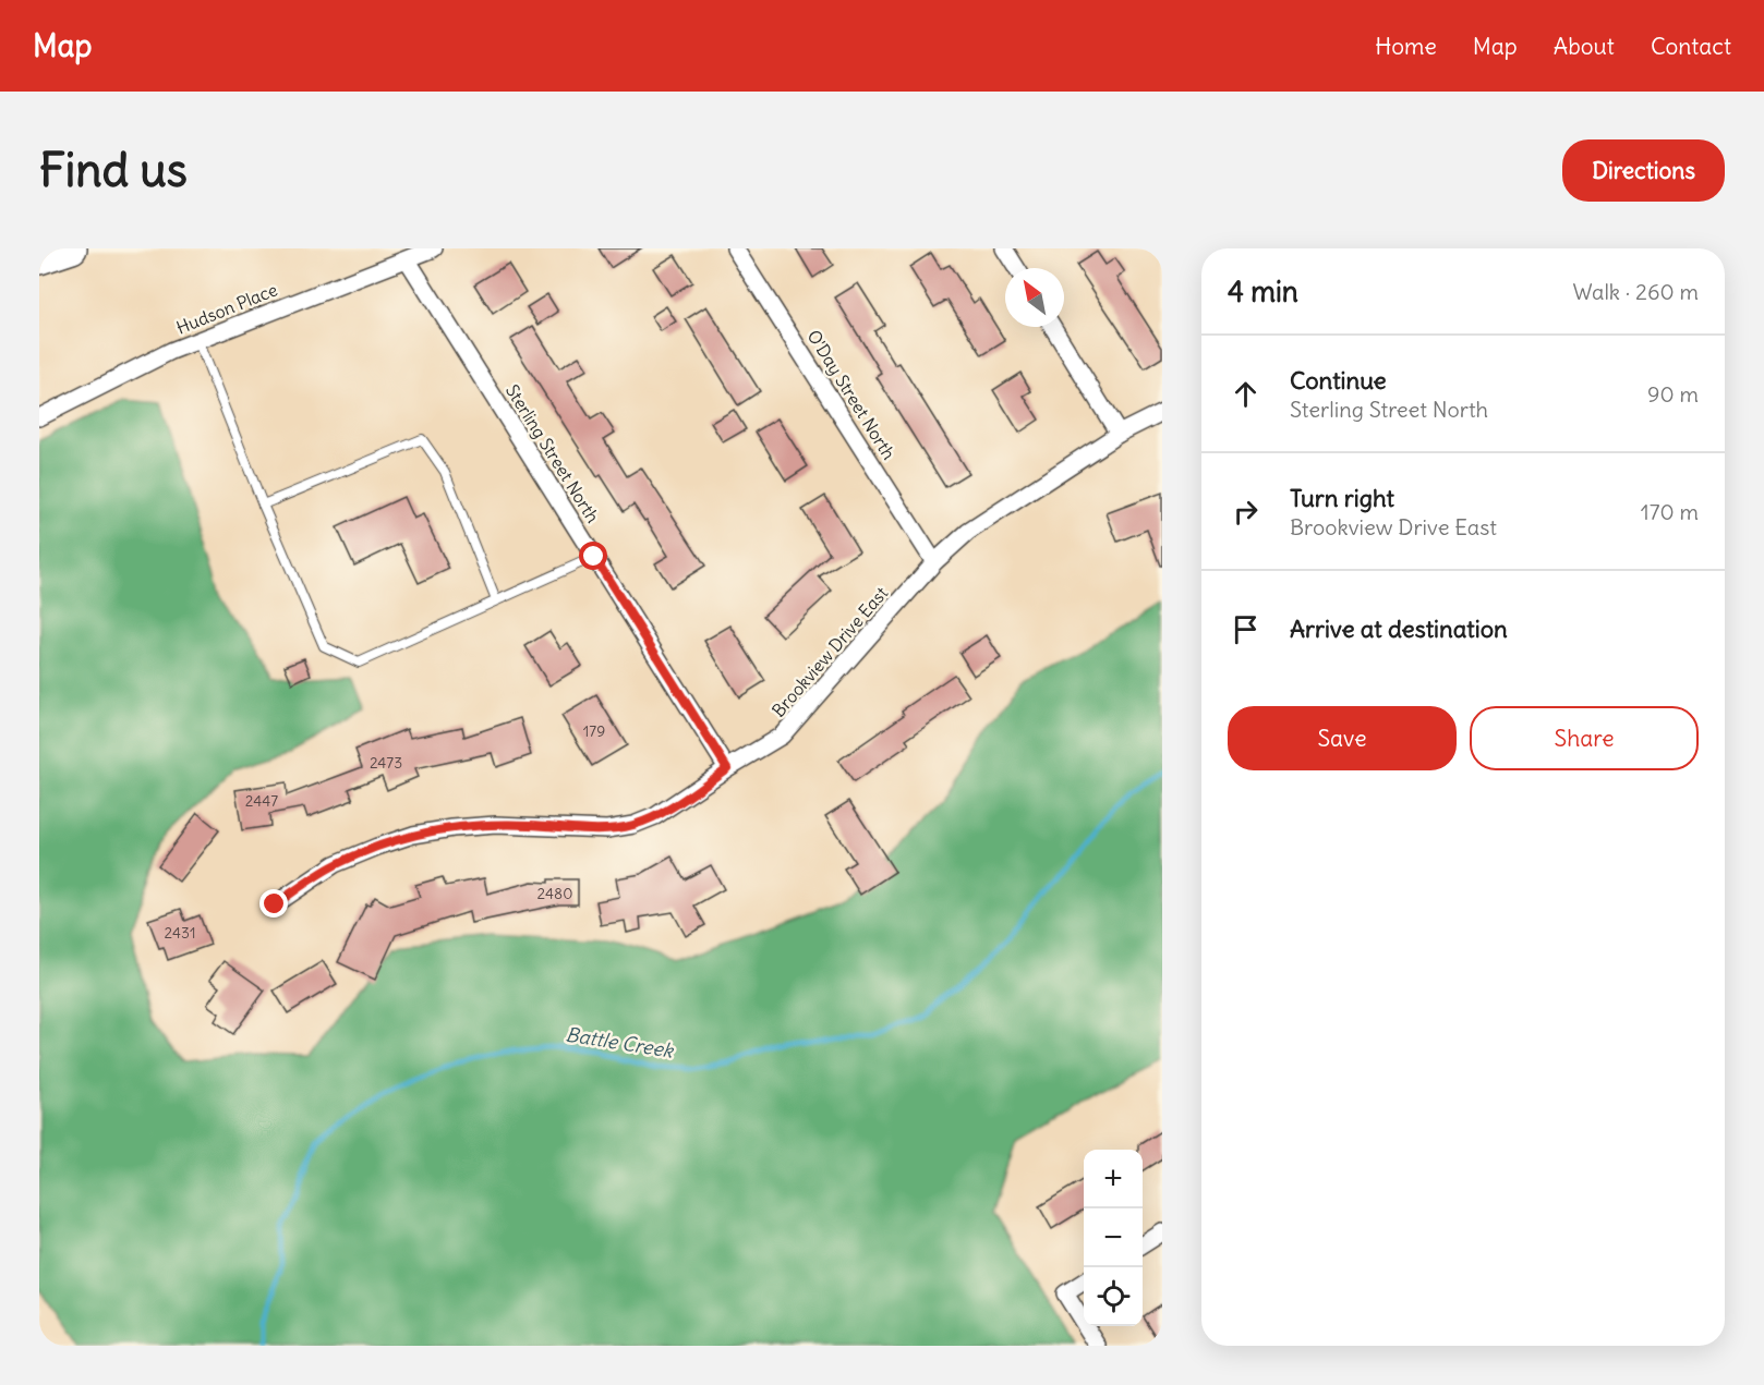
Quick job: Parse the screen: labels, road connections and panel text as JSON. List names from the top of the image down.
{
  "streets": {
    "street": [
      "Hudson Place",
      "O'Day Street North",
      "Sterling Street North",
      "Brookview Drive East"
    ]
  },
  "crossings": [
    ["Hudson Place", "Sterling Street North"],
    ["O'Day Street North", "Brookview Drive East"],
    ["Sterling Street North", "Brookview Drive East"]
  ],
  "water": ["Battle Creek"],
  "house_numbers": [
    "179",
    "2473",
    "2447",
    "2480",
    "2431"
  ],
  "north": "top left",
  "page": {
    "header": "Map",
    "nav": [
      "Home",
      "Map",
      "About",
      "Contact"
    ],
    "buttons": [
      "Directions",
      ["Save", "Share"]
    ],
    "title": "Find us",
    "heading": ["4 min", "Walk · 260 m"],
    "list": [
      ["Continue", "Sterling Street North", "90 m"],
      ["Turn right", "Brookview Drive East", "170 m"],
      "Arrive at destination"
    ],
    "map_buttons": ["+", "−"]
  }
}
